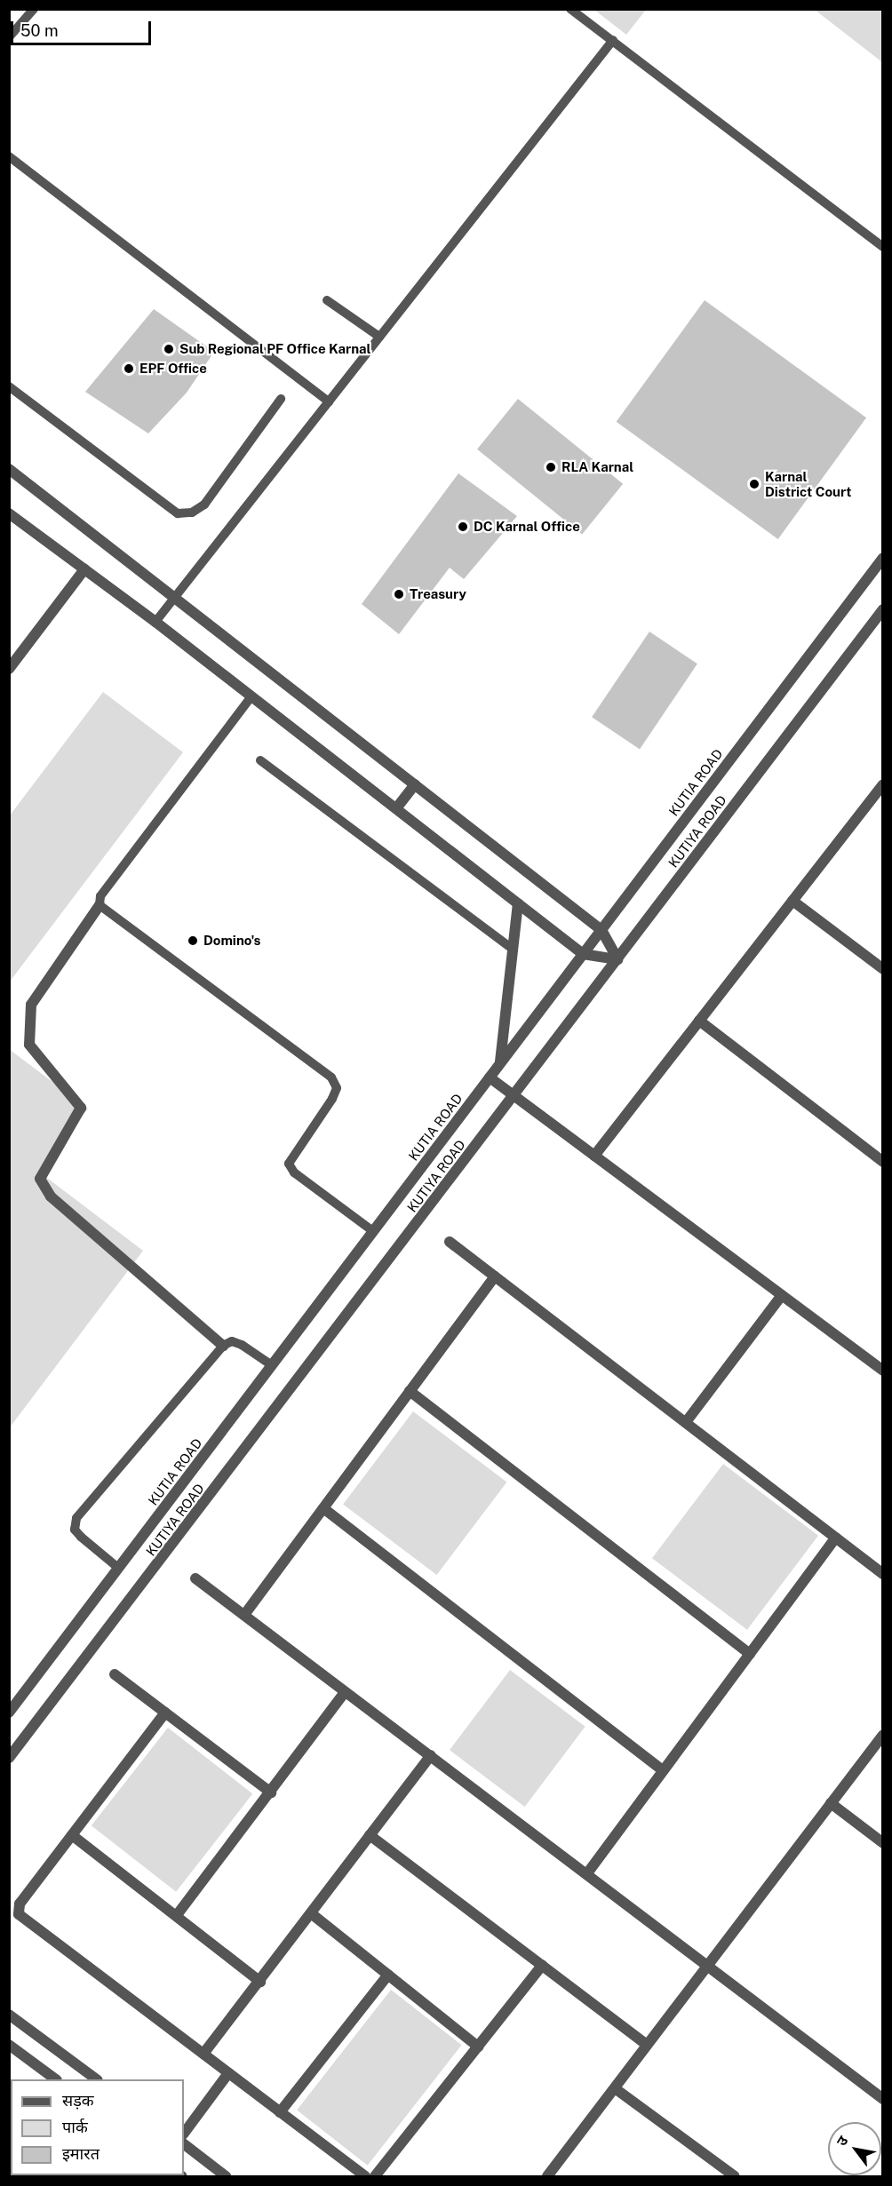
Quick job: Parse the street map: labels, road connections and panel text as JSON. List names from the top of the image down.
{
  "streets": {
    "street": ["KUTIA ROAD", "KUTIYA ROAD"]
  },
  "places": [
    "Sub Regional PF Office Karnal",
    "EPF Office",
    "RLA Karnal",
    "Karnal District Court",
    "DC Karnal Office",
    "Treasury",
    "Domino's"
  ],
  "legend": ["सड़क", "पार्क", "इमारत"],
  "scale_bar": "50 m",
  "north": "top left"
}
